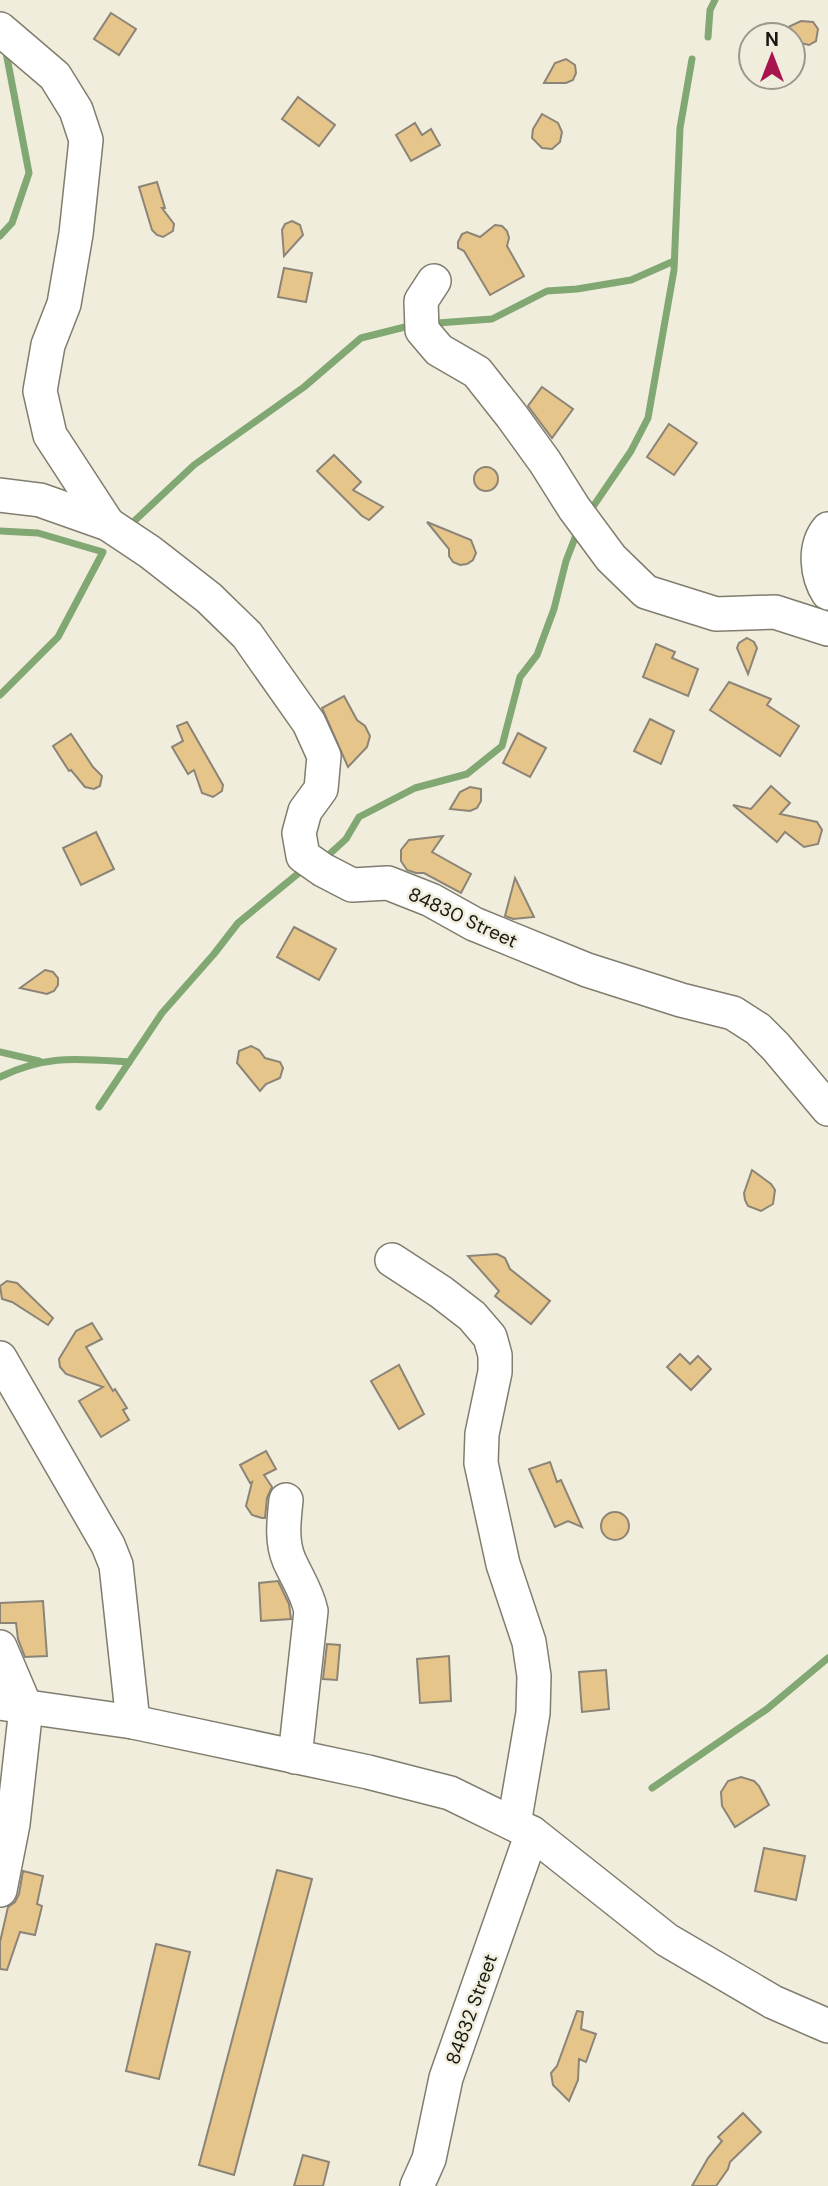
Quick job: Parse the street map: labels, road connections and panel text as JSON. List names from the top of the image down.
{
  "streets": {
    "street": ["84830 Street", "84832 Street"]
  },
  "north": "top"
}
